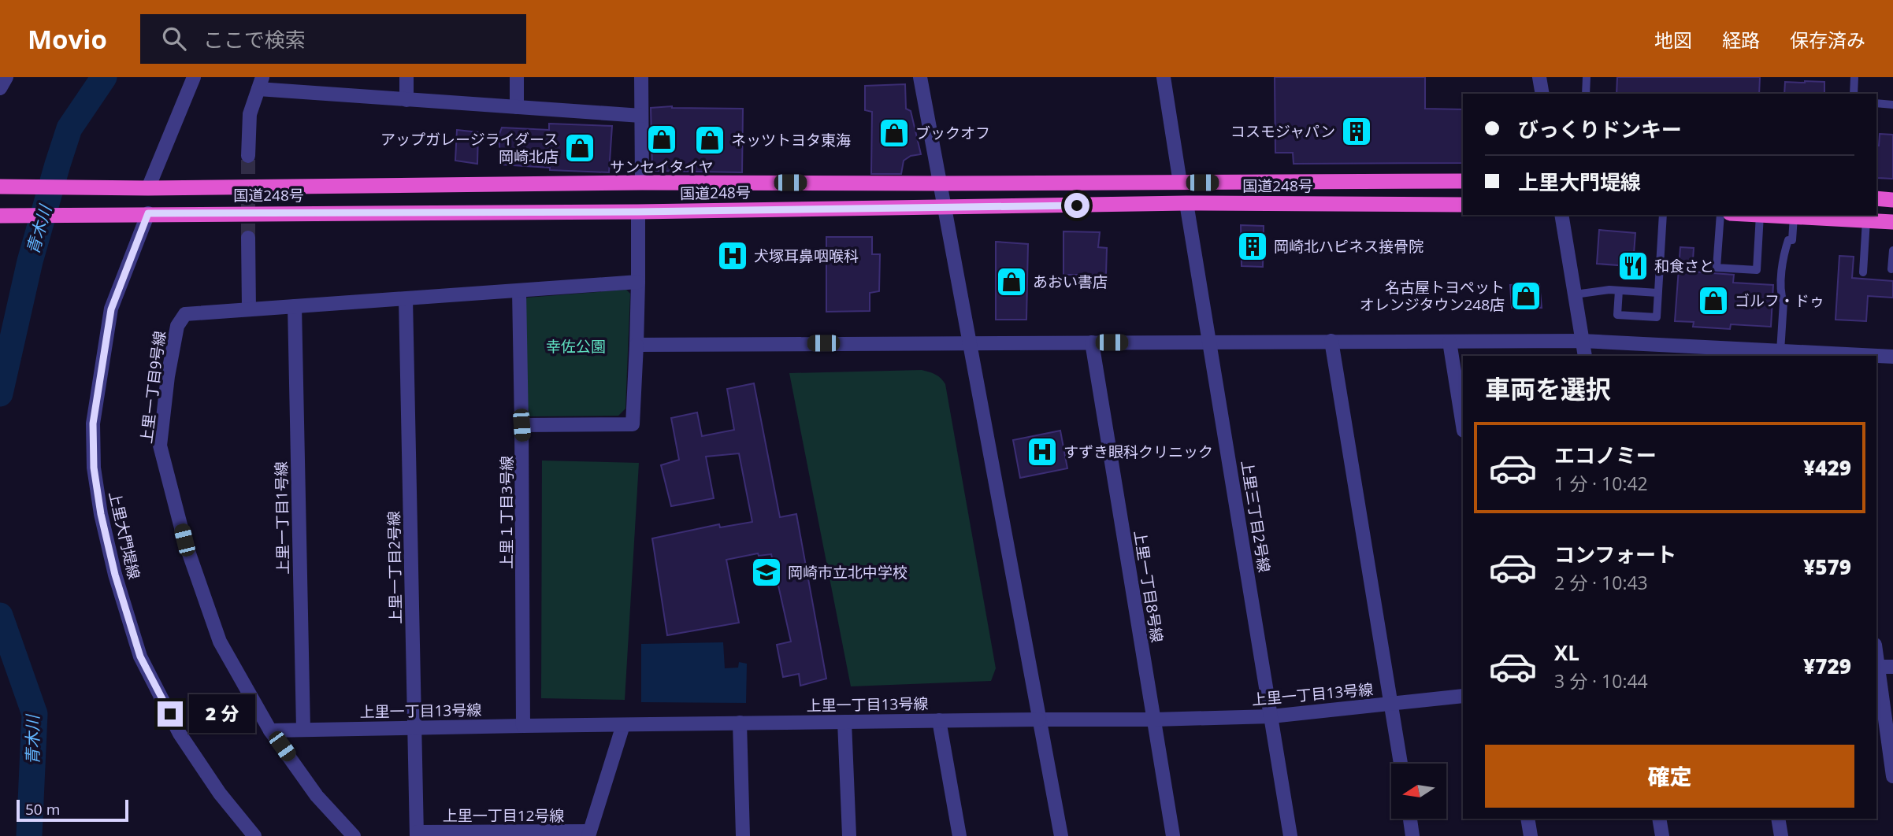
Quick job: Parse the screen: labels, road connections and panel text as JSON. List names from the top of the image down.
{
  "streets": {
    "highway": ["国道248号"],
    "street": [
      "上里一丁目9号線",
      "上里１丁目3号線",
      "上里三丁目2号線",
      "上里一丁目1号線",
      "上里大門堤線",
      "上里一丁目2号線",
      "上里一丁目8号線",
      "上里一丁目13号線",
      "上里一丁目12号線"
    ]
  },
  "crossings": [
    ["国道248号", "上里三丁目2号線"],
    ["国道248号", "上里大門堤線"],
    ["上里一丁目9号線", "上里１丁目3号線"],
    ["上里一丁目9号線", "上里一丁目1号線"],
    ["上里一丁目9号線", "上里一丁目2号線"],
    ["上里一丁目9号線", "上里一丁目13号線"],
    ["上里１丁目3号線", "上里一丁目13号線"],
    ["上里三丁目2号線", "上里一丁目13号線"],
    ["上里一丁目1号線", "上里一丁目13号線"],
    ["上里一丁目2号線", "上里一丁目13号線"],
    ["上里一丁目2号線", "上里一丁目12号線"],
    ["上里一丁目8号線", "上里一丁目13号線"]
  ],
  "water": ["青木川"],
  "parks": ["幸佐公園"],
  "places": {
    "building": ["コスモジャパン", "岡崎北ハピネス接骨院"],
    "shop": [
      "ブックオフ",
      "サンセイタイヤ",
      "ネッツトヨタ東海",
      "アップガレージライダース 岡崎北店",
      "あおい書店",
      "名古屋トヨペット オレンジタウン248店",
      "ゴルフ・ドゥ"
    ],
    "hospital": ["犬塚耳鼻咽喉科", "すずき眼科クリニック"],
    "restaurant": ["和食さと"],
    "school or university": ["岡崎市立北中学校"]
  },
  "scale_bar": "50 m",
  "north": "left",
  "page": {
    "header": "Movio",
    "search": "ここで検索",
    "nav": ["地図", "経路", "保存済み"],
    "banner": ["びっくりドンキー", "上里大門堤線"],
    "heading": "車両を選択",
    "list": [
      {
        "name": "エコノミー",
        "note": "1 分 · 10:42",
        "value": "¥429"
      },
      {
        "name": "コンフォート",
        "note": "2 分 · 10:43",
        "value": "¥579"
      },
      {
        "name": "XL",
        "note": "3 分 · 10:44",
        "value": "¥729"
      }
    ],
    "bubble": "2 分",
    "buttons": "確定",
    "scale": "50 m"
  }
}
